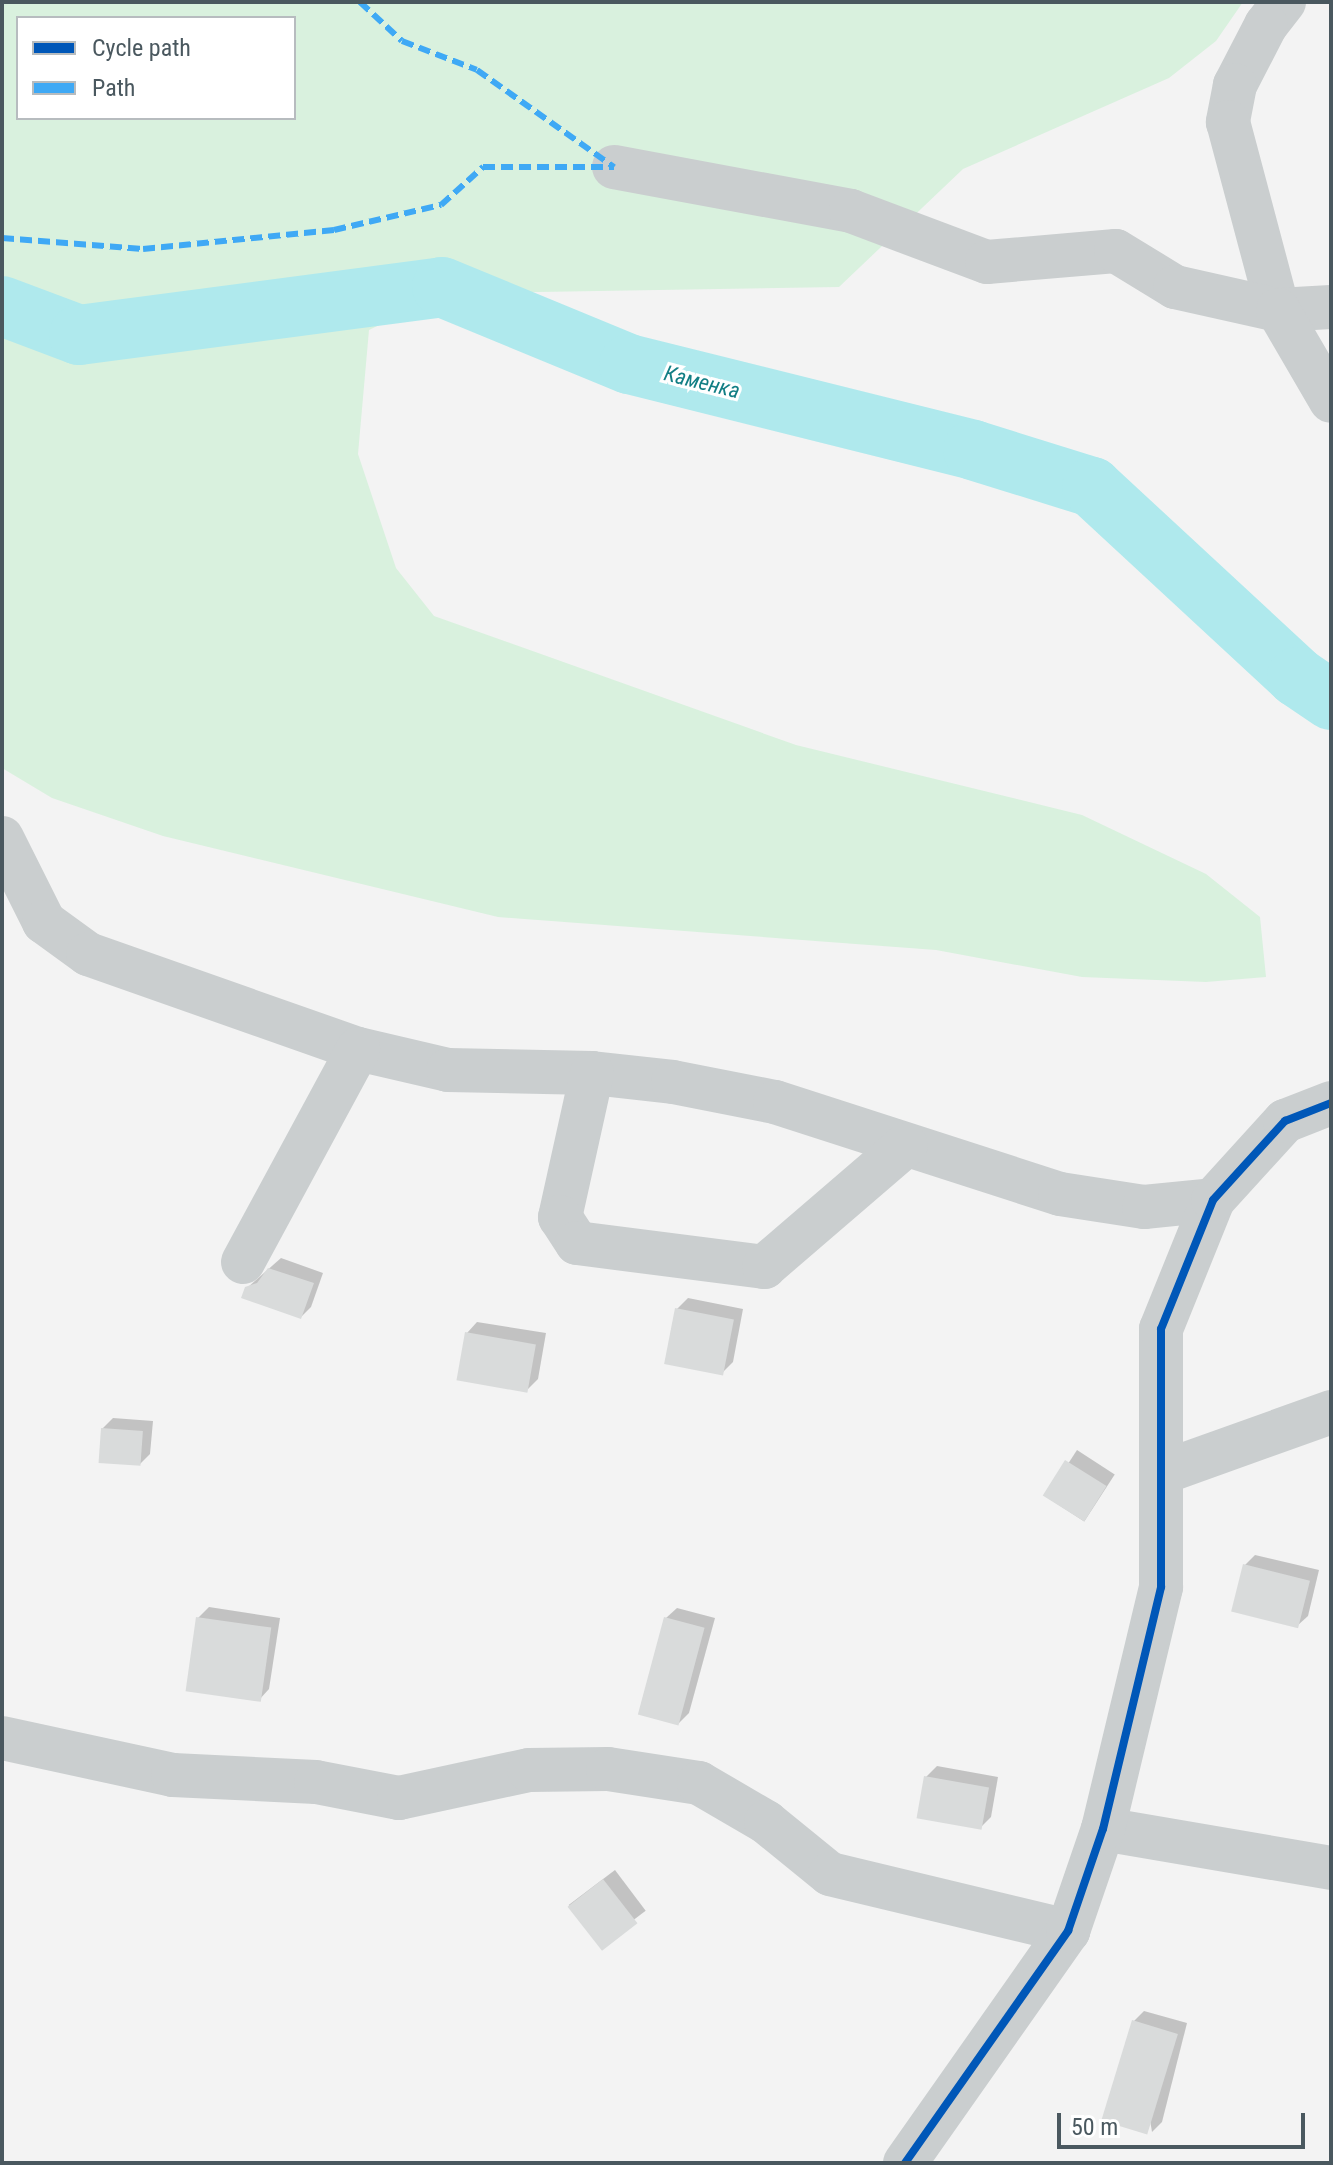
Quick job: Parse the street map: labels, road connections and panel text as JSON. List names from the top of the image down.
{
  "water": ["Каменка"],
  "legend": ["Cycle path", "Path"],
  "scale_bar": "50 m"
}
